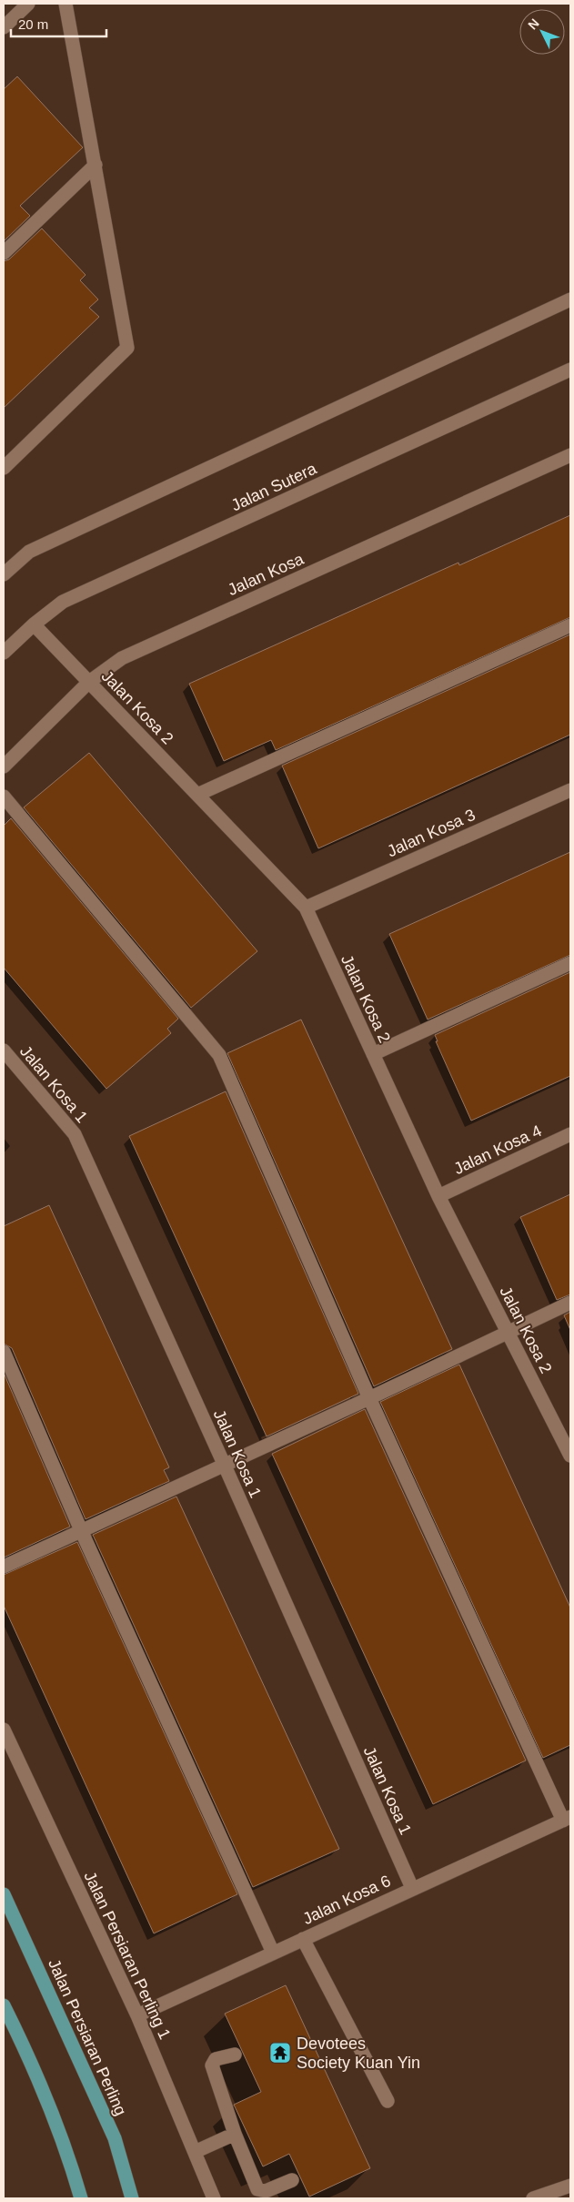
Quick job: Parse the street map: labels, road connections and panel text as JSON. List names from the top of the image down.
{
  "streets": {
    "main road": ["Jalan Persiaran Perling"],
    "street": [
      "Jalan Sutera",
      "Jalan Kosa",
      "Jalan Kosa 2",
      "Jalan Kosa 3",
      "Jalan Kosa 1",
      "Jalan Kosa 4",
      "Jalan Kosa 6",
      "Jalan Persiaran Perling 1"
    ]
  },
  "crossings": [
    ["Jalan Sutera", "Jalan Kosa 2"],
    ["Jalan Kosa", "Jalan Kosa 2"],
    ["Jalan Kosa 2", "Jalan Kosa 3"],
    ["Jalan Kosa 2", "Jalan Kosa 4"],
    ["Jalan Kosa 1", "Jalan Kosa 6"],
    ["Jalan Kosa 6", "Jalan Persiaran Perling 1"]
  ],
  "places": {
    "temple": ["Devotees Society Kuan Yin"]
  },
  "scale_bar": "20 m",
  "north": "top left"
}
